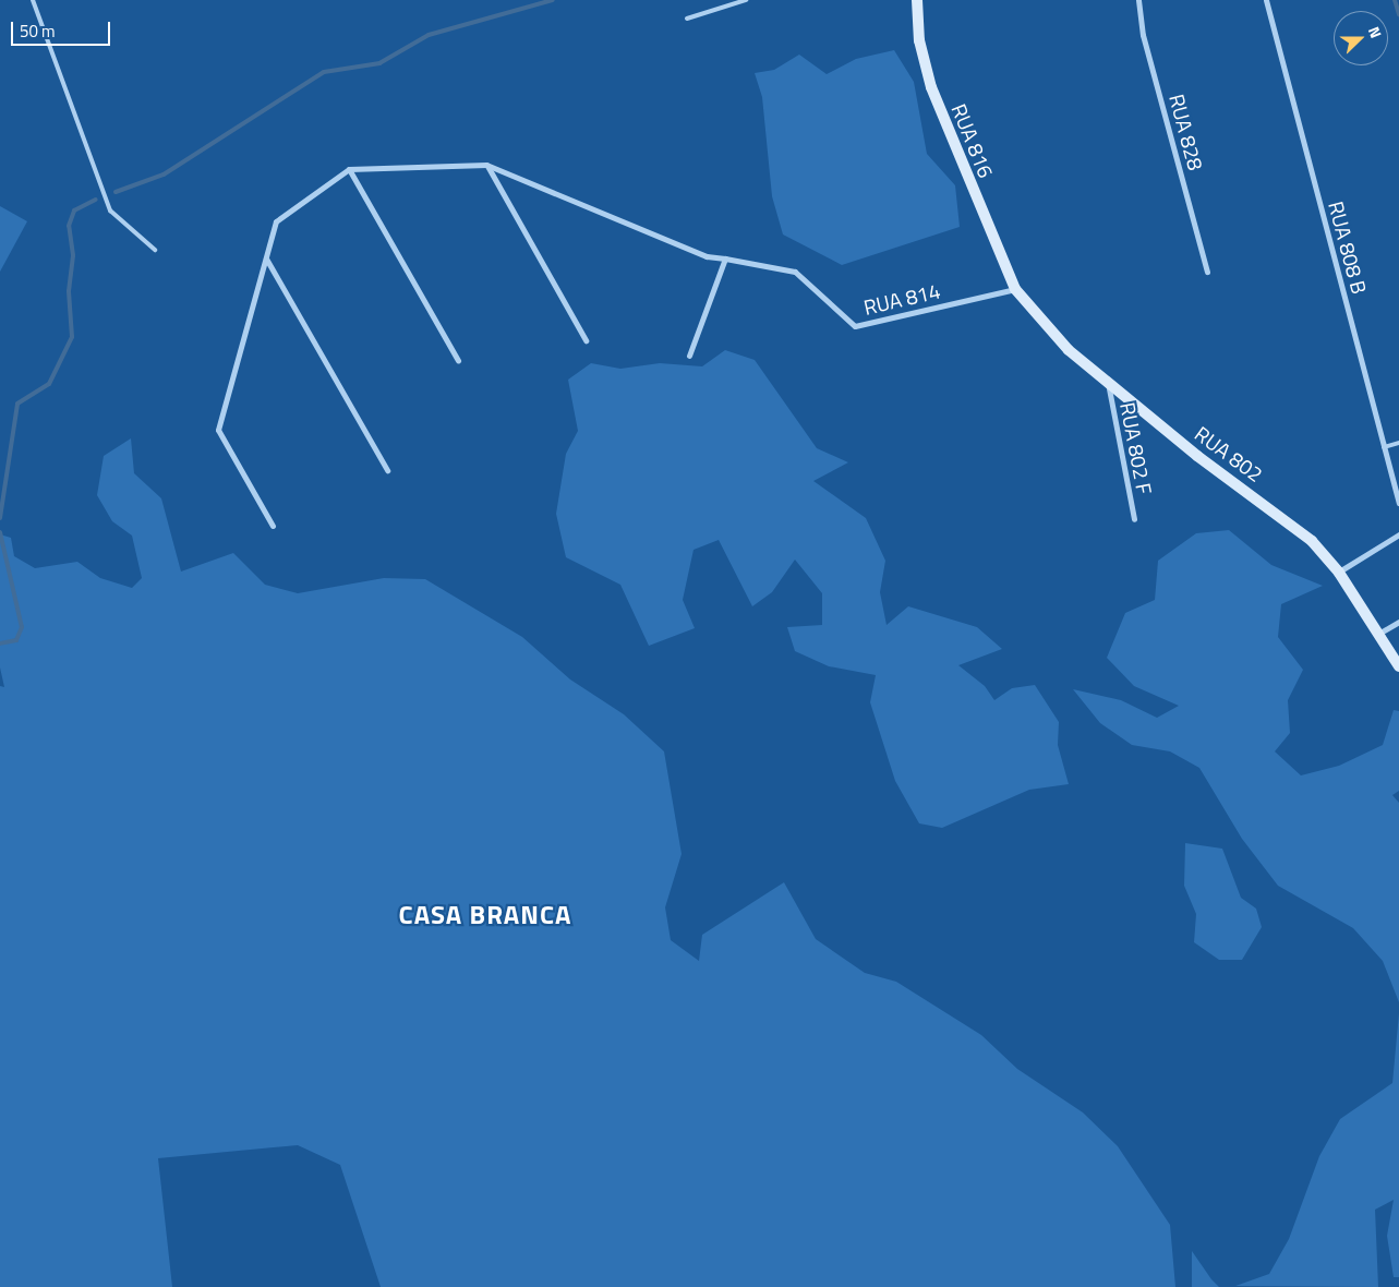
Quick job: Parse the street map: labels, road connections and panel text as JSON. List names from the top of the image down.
{
  "streets": {
    "main road": ["RUA 816", "RUA 802"],
    "street": [
      "RUA 828",
      "RUA 808 B",
      "RUA 814",
      "RUA 802 F"
    ]
  },
  "crossings": [
    ["RUA 816", "RUA 814"],
    ["RUA 816", "RUA 802"],
    ["RUA 814", "RUA 802"],
    ["RUA 802 F", "RUA 802"]
  ],
  "districts": ["CASA BRANCA"],
  "scale_bar": "50 m",
  "north": "right"
}
